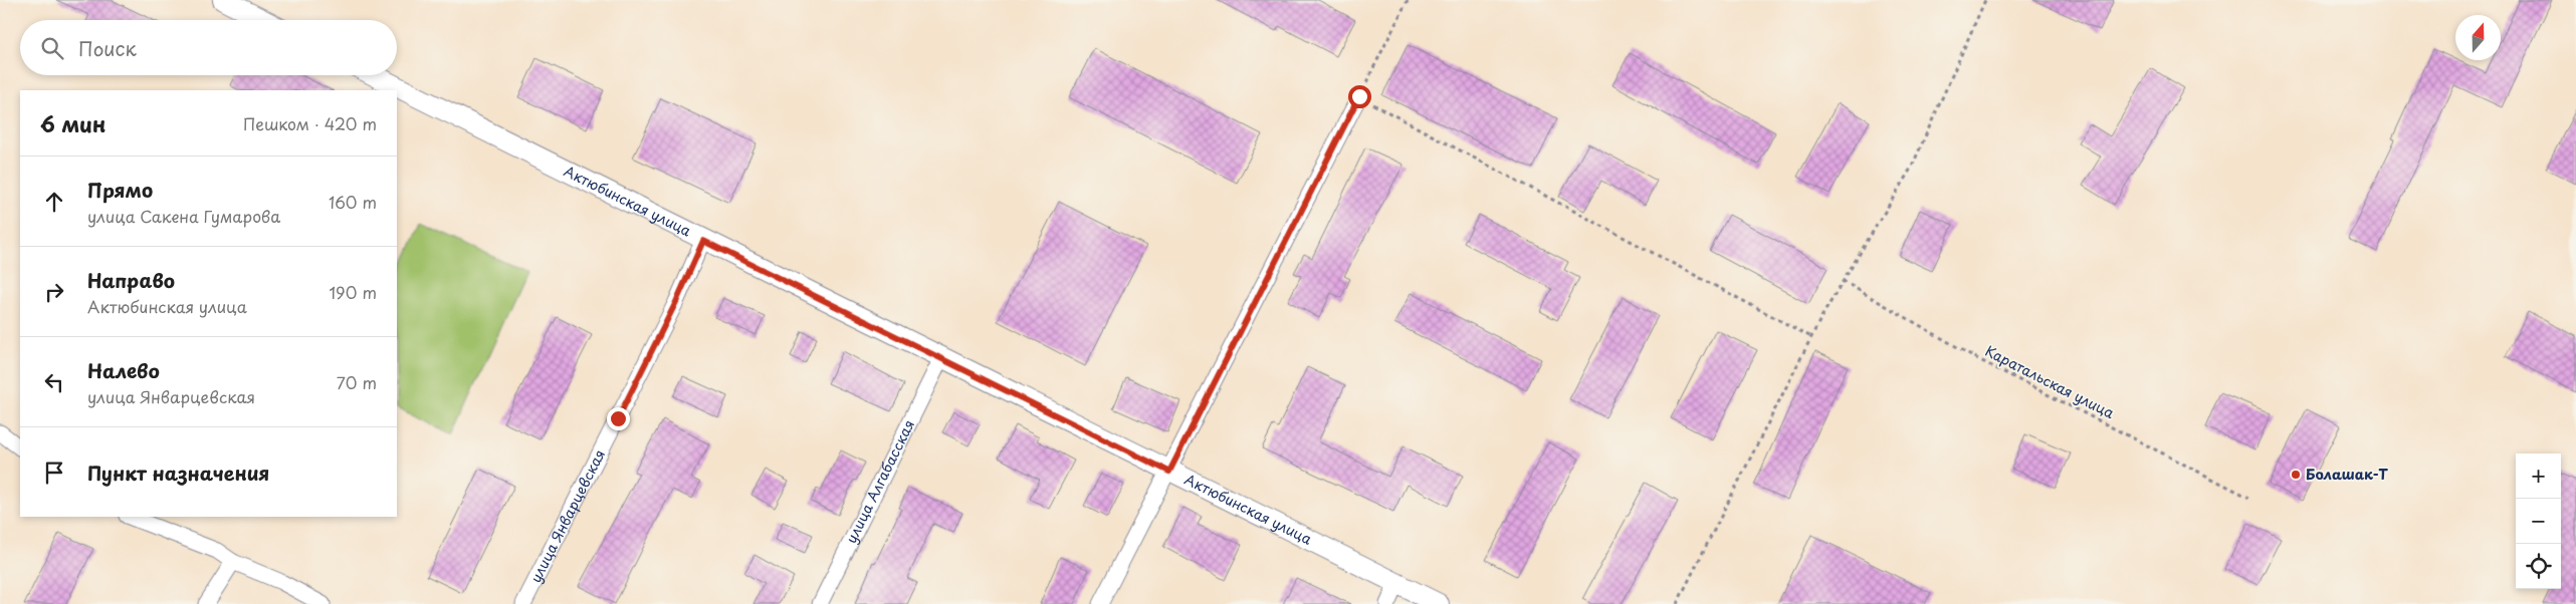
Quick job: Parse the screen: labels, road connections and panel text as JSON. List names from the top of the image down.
{
  "streets": {
    "street": ["Актюбинская улица", "улица Алгабасская", "улица Январцевская"],
    "path": ["Каратальская улица"]
  },
  "crossings": [
    ["Актюбинская улица", "улица Алгабасская"],
    ["Актюбинская улица", "улица Январцевская"]
  ],
  "places": ["Болашак-Т"],
  "north": "top",
  "page": {
    "search": "Поиск",
    "heading": ["6 мин", "Пешком · 420 m"],
    "list": [
      ["Прямо", "улица Сакена Гумарова", "160 m"],
      ["Направо", "Актюбинская улица", "190 m"],
      ["Налево", "улица Январцевская", "70 m"],
      "Пункт назначения"
    ],
    "map_buttons": ["+", "−"]
  }
}
